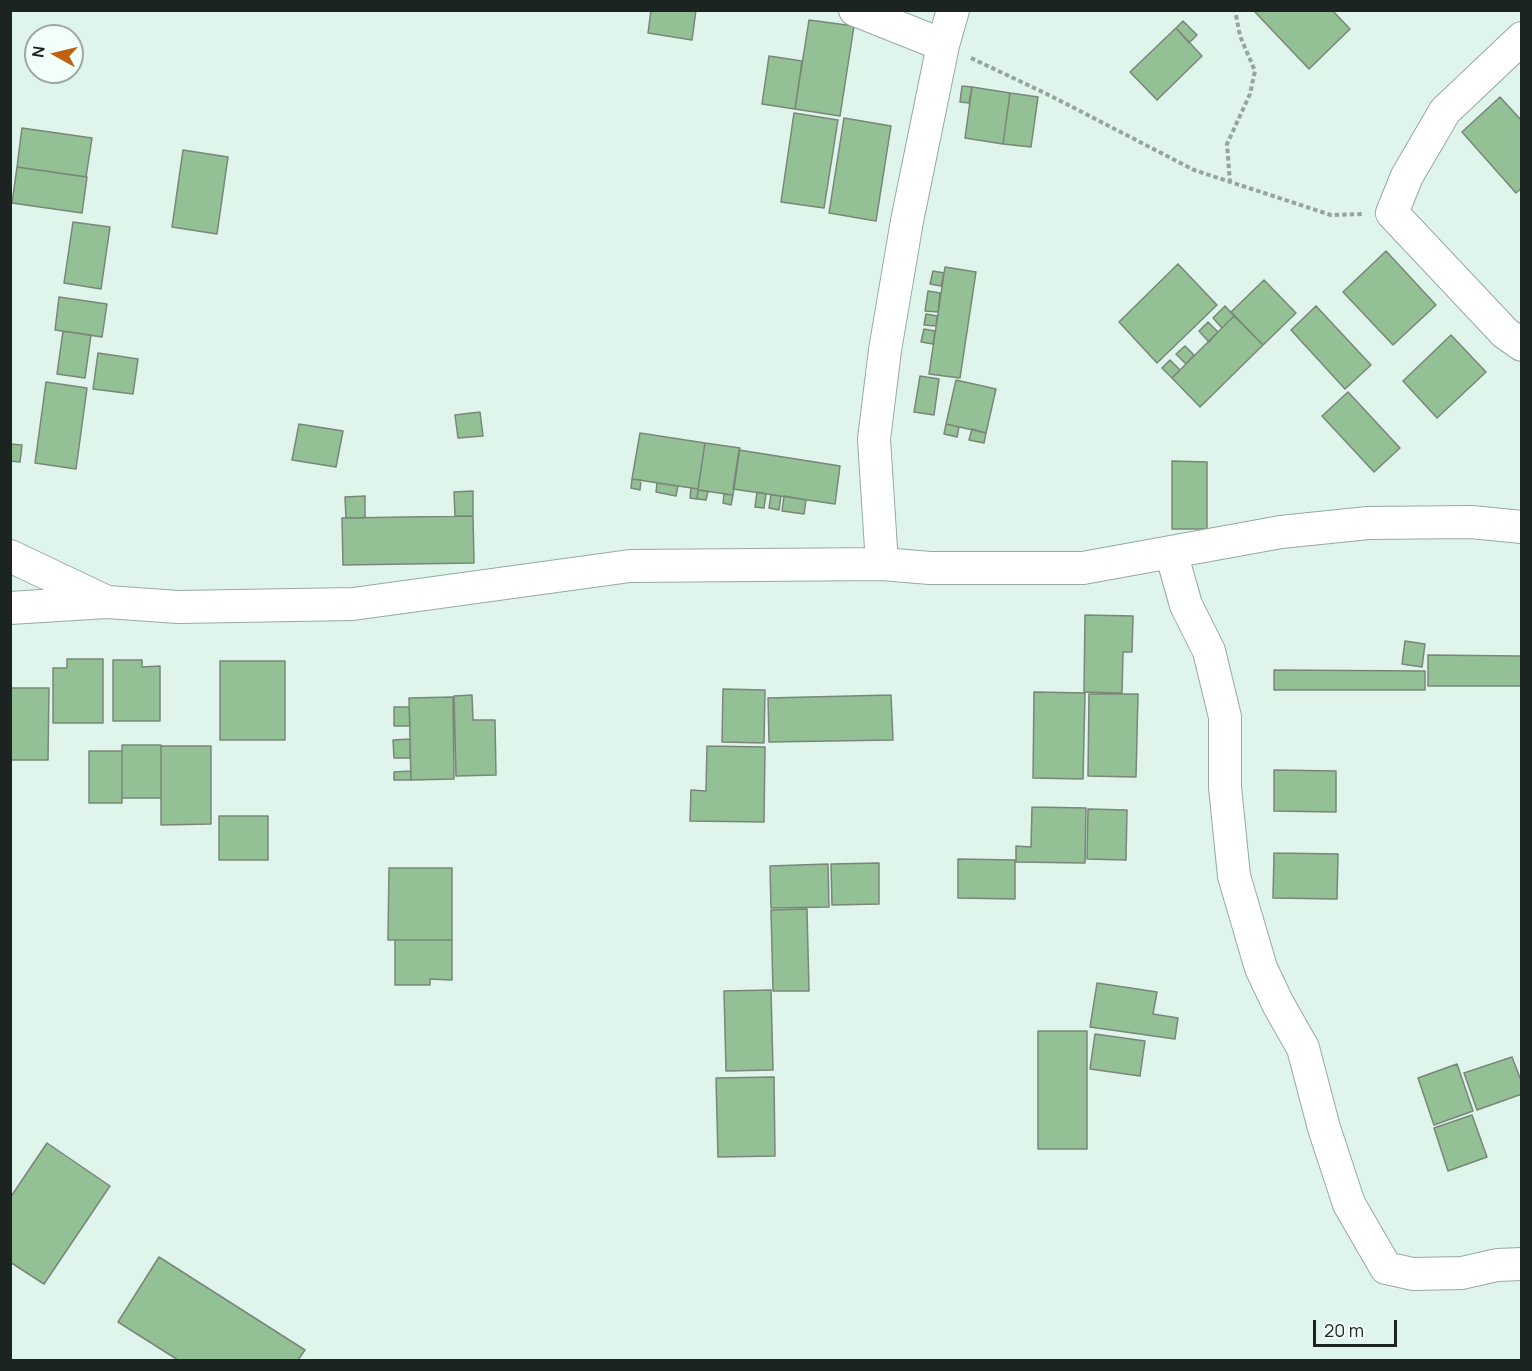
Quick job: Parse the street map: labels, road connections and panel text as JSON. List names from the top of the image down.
{
  "scale_bar": "20 m",
  "north": "left"
}
